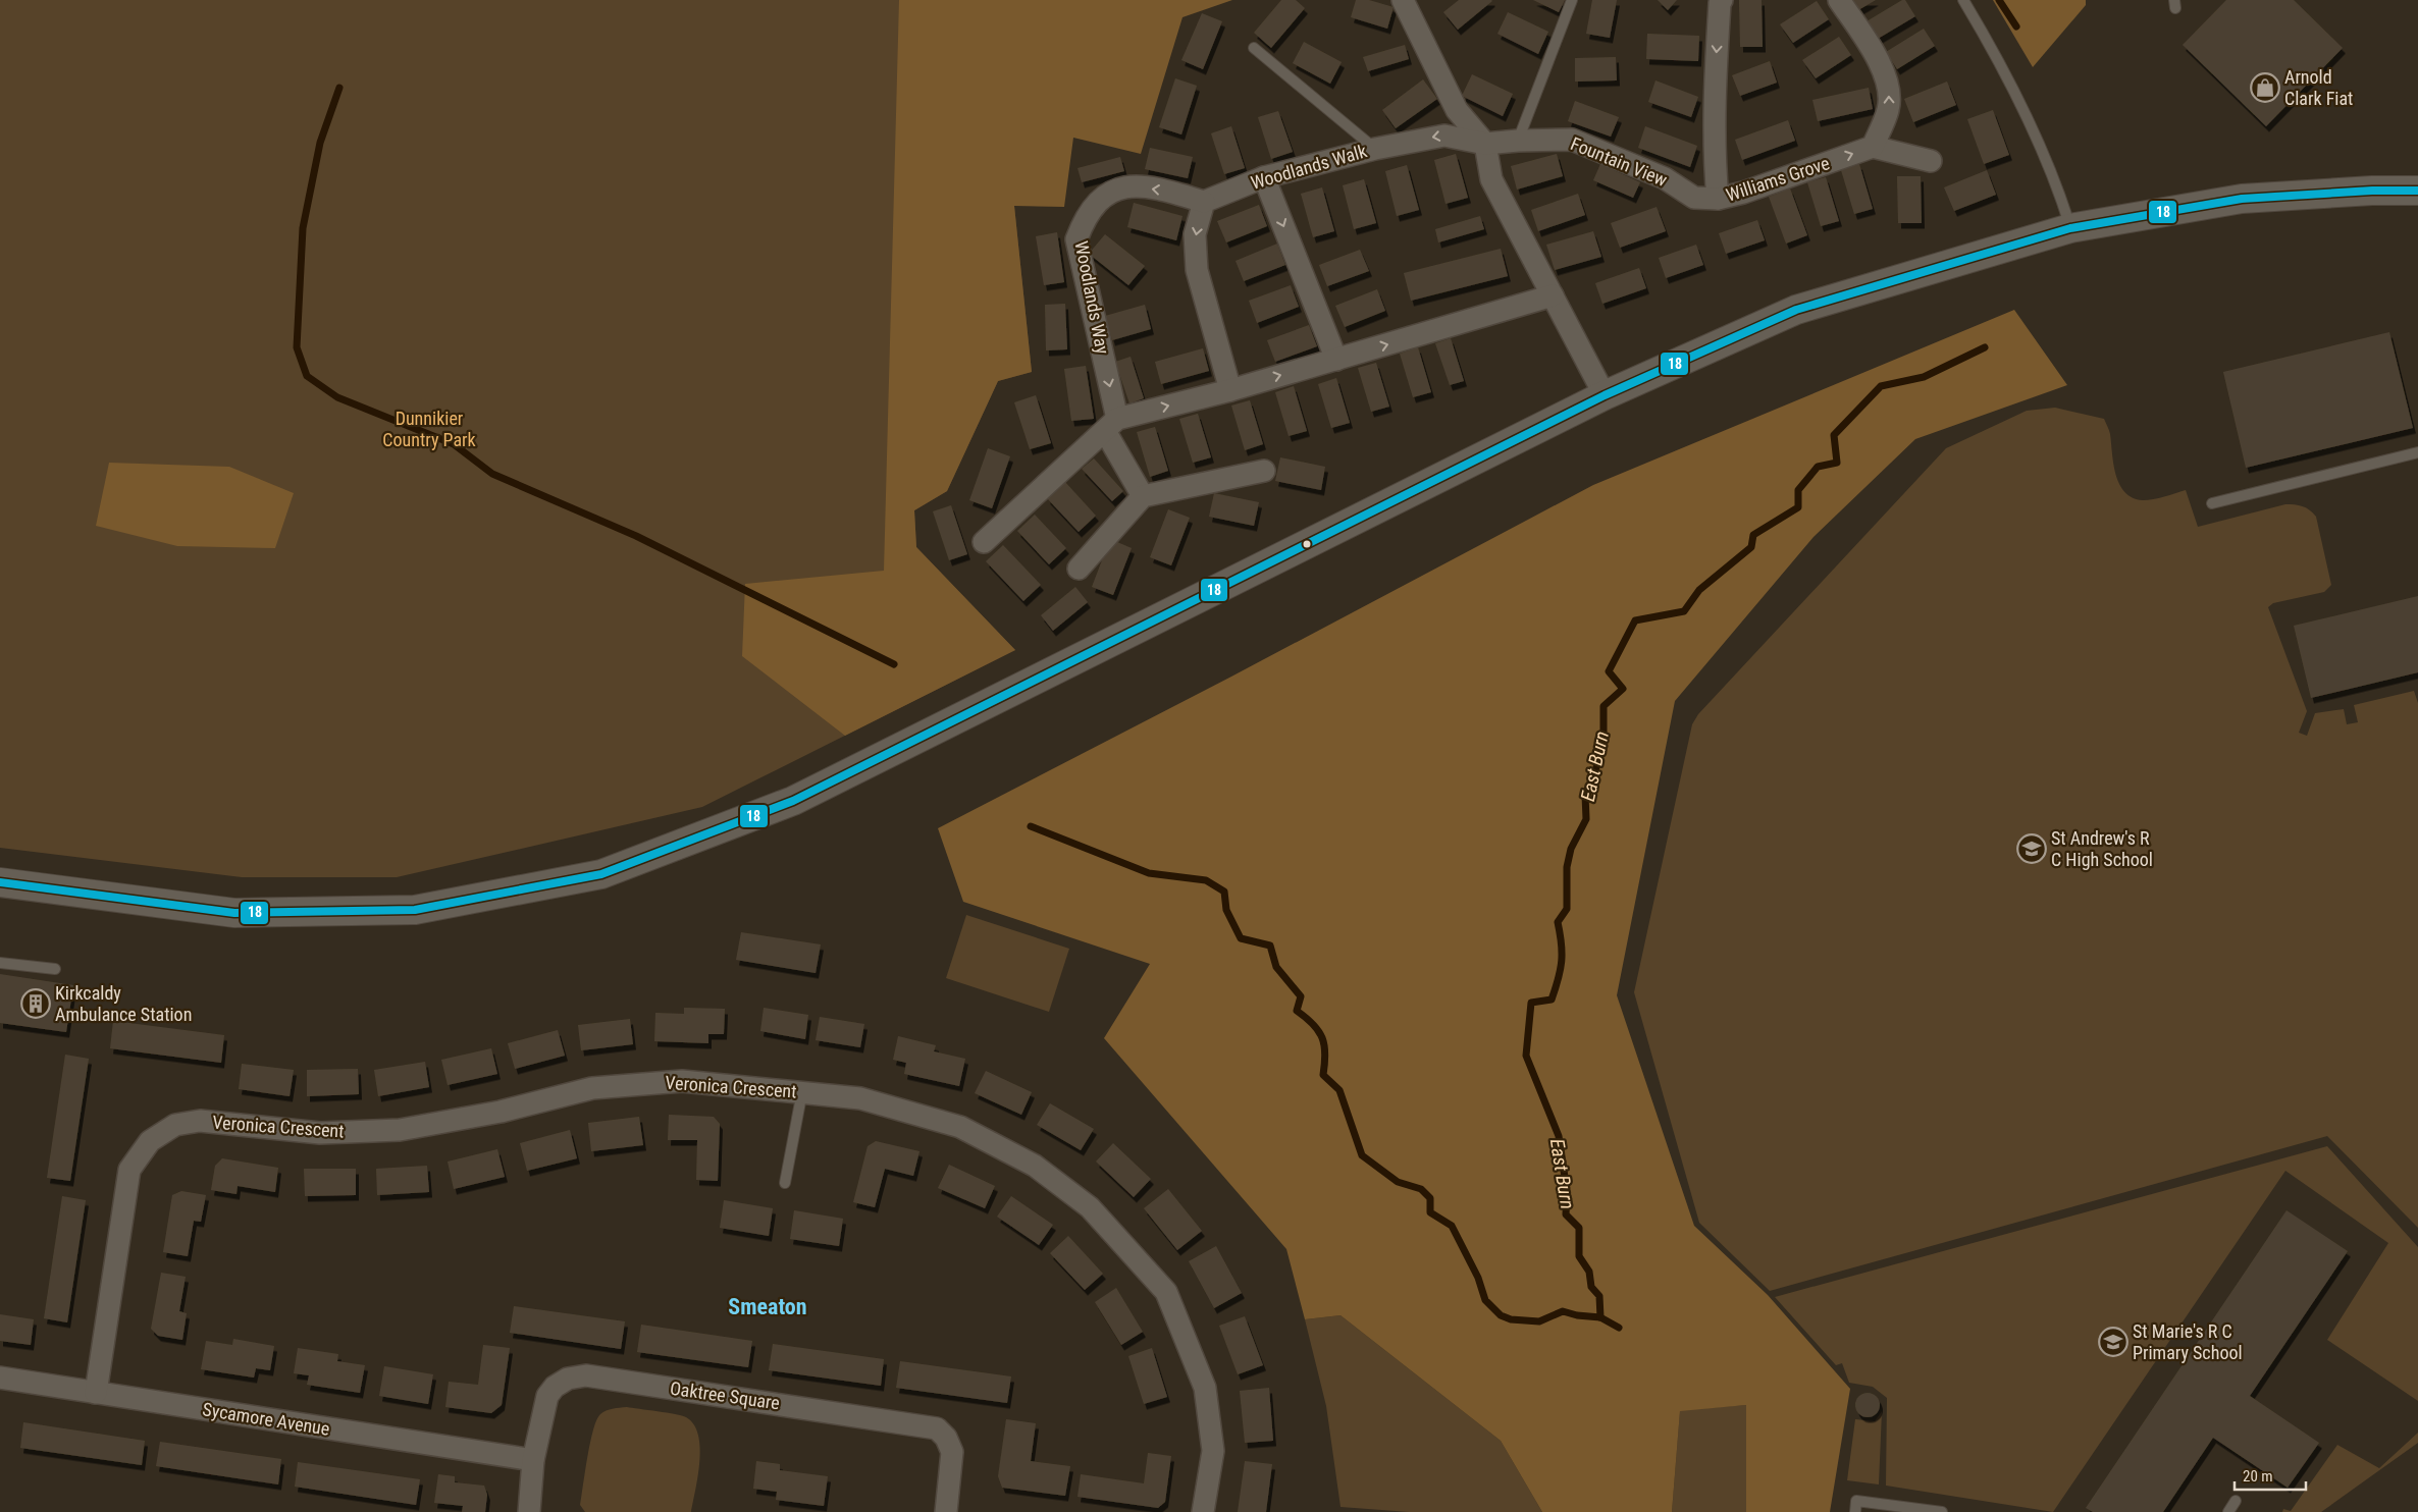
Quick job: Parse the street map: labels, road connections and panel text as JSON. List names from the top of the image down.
{
  "streets": {
    "street": [
      "Fountain View",
      "Woodlands Walk",
      "Williams Grove",
      "Woodlands Way",
      "Veronica Crescent",
      "Oaktree Square",
      "Sycamore Avenue"
    ]
  },
  "crossings": [
    ["Fountain View", "Woodlands Walk"],
    ["Fountain View", "Williams Grove"],
    ["Woodlands Walk", "Woodlands Way"],
    ["Veronica Crescent", "Sycamore Avenue"],
    ["Oaktree Square", "Sycamore Avenue"]
  ],
  "districts": ["Smeaton"],
  "water": ["East Burn"],
  "parks": ["Dunnikier Country Park"],
  "places": {
    "shop": ["Arnold Clark Fiat"],
    "school or university": ["St Andrew's R C High School", "St Marie's R C Primary School"],
    "building": ["Kirkcaldy Ambulance Station"]
  },
  "lines": ["transit line 18"],
  "scale_bar": "20 m"
}
